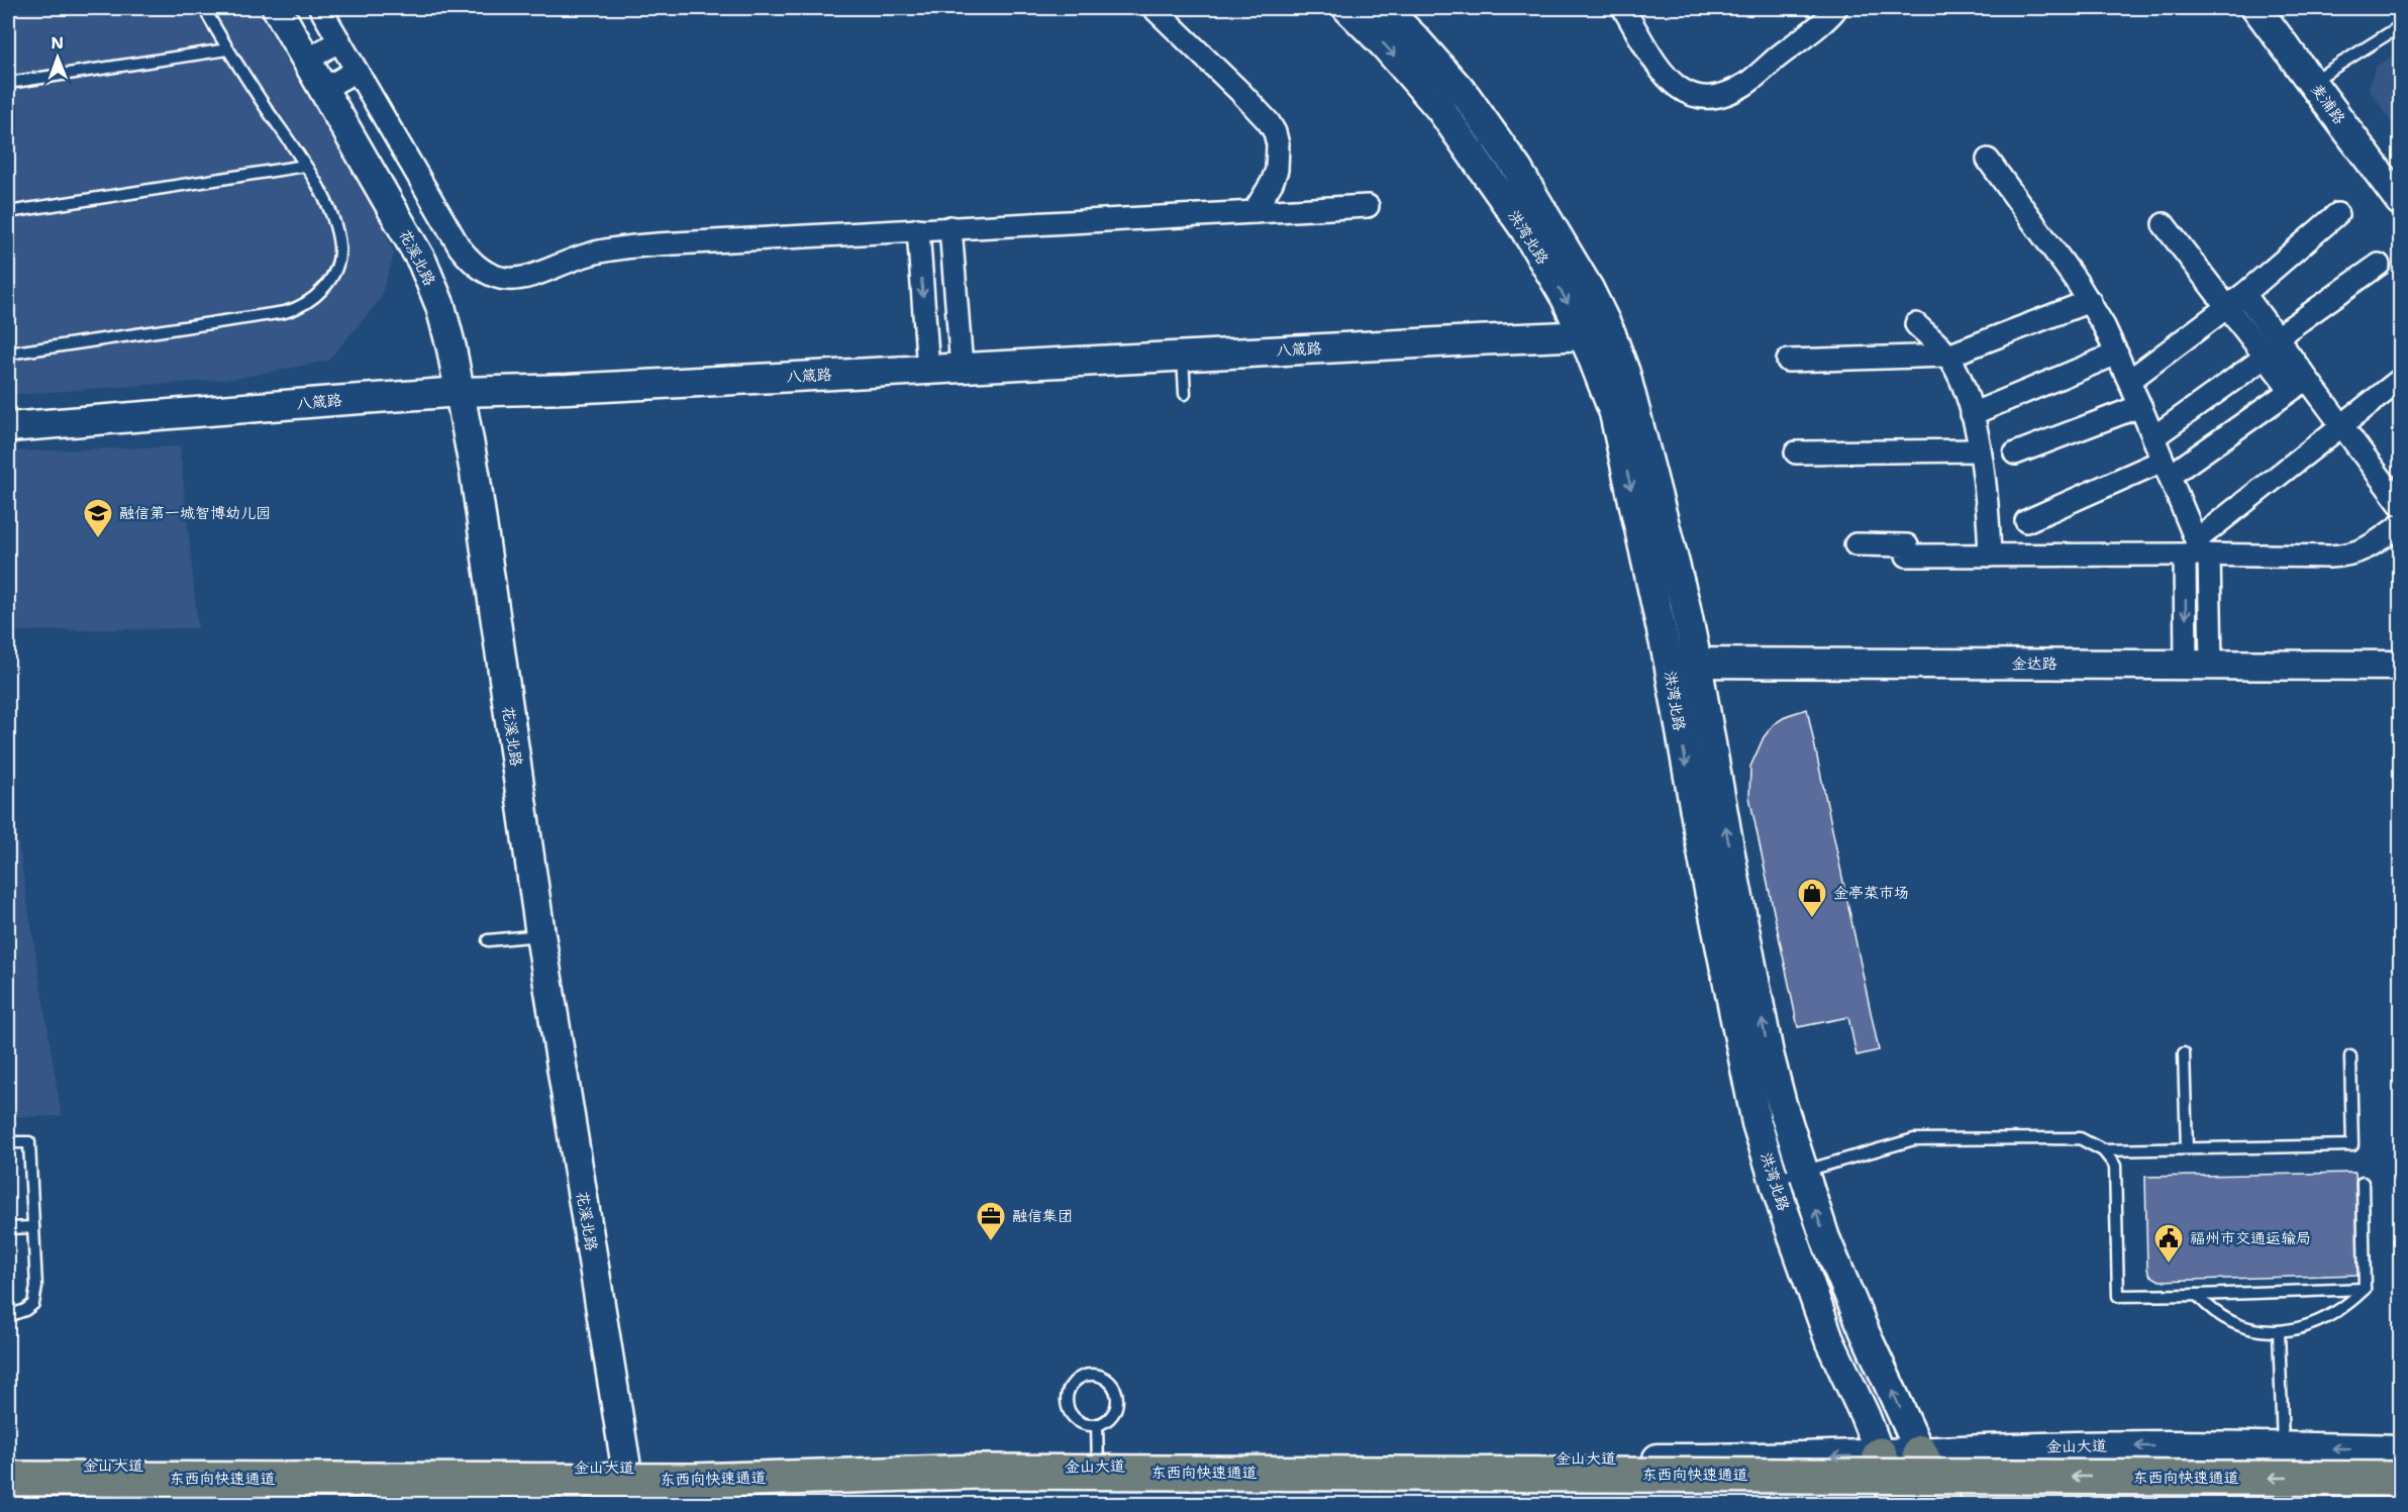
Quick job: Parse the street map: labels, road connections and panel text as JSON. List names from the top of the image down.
{
  "streets": {
    "main road": [
      "麦浦路",
      "洪湾北路",
      "花溪北路",
      "八箴路",
      "金达路",
      "金山大道",
      "东西向快速通道"
    ]
  },
  "crossings": [
    ["洪湾北路", "八箴路"],
    ["洪湾北路", "金达路"],
    ["洪湾北路", "金山大道"],
    ["花溪北路", "八箴路"],
    ["花溪北路", "金山大道"]
  ],
  "one_way": ["金山大道", "东西向快速通道"],
  "places": {
    "school or university": ["融信第一城智博幼儿园"],
    "shop": ["金亭菜市场"],
    "office": ["融信集团"],
    "public building": ["福州市交通运输局"]
  },
  "north": "top"
}
